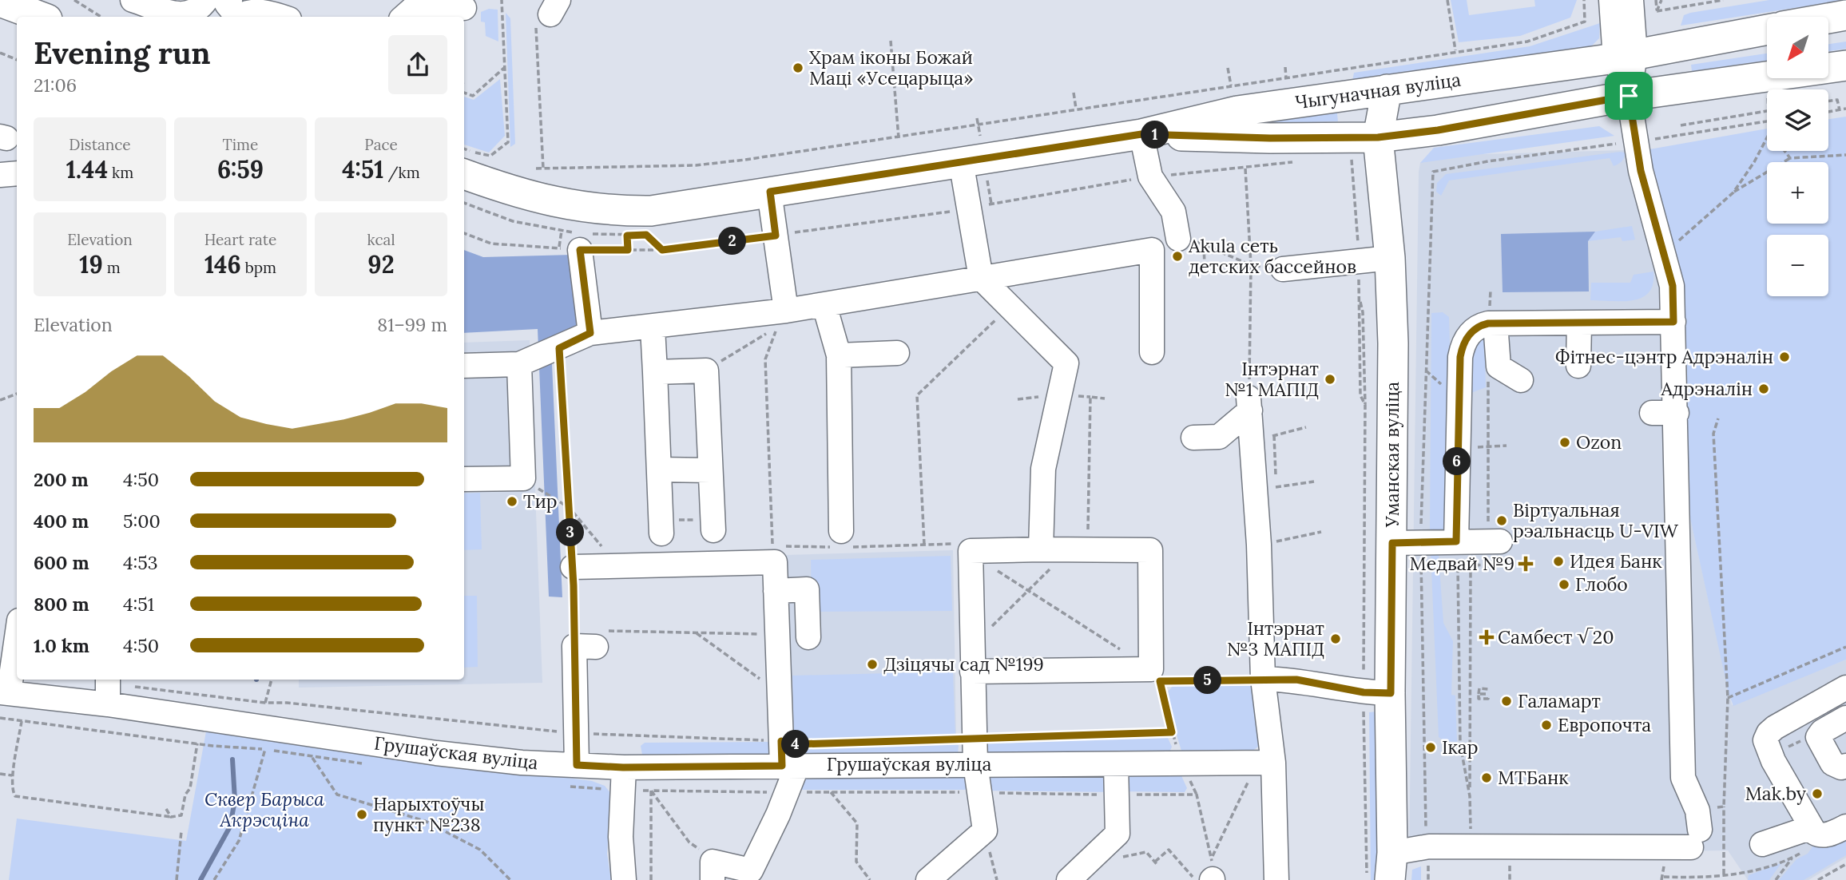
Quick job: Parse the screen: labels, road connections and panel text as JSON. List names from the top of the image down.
{
  "streets": {
    "main road": ["Чыгуначная вуліца", "Уманская вуліца"],
    "street": ["Грушаўская вуліца"]
  },
  "crossings": [
    ["Чыгуначная вуліца", "Уманская вуліца"]
  ],
  "parks": ["Сквер Барыса Акрэсціна"],
  "places": {
    "other": [
      "Храм іконы Божай Маці «Усецарыца»",
      "Akula сеть детских бассейнов",
      "Фітнес-цэнтр Адрэналін",
      "Інтэрнат №1 МАПІД",
      "Адрэналін",
      "Ozon",
      "Тир",
      "Віртуальная рэальнасць U-VIW",
      "Идея Банк",
      "Глобо",
      "Інтэрнат №3 МАПІД",
      "Дзіцячы сад №199",
      "Галамарт",
      "Европочта",
      "Ікар",
      "МТБанк",
      "Mak.by",
      "Нарыхтоўчы пункт №238"
    ],
    "health": ["Медвай №9", "Самбест √20"]
  },
  "north": "bottom left",
  "page": {
    "map_buttons": ["+", "−"],
    "heading": ["Evening run", "21:06"],
    "stats": [
      ["Distance", "1.44 km"],
      ["Time", "6:59"],
      ["Pace", "4:51 /km"],
      ["Elevation", "19 m"],
      ["Heart rate", "146 bpm"],
      ["kcal", "92"]
    ],
    "pins": [
      "1",
      "2",
      "6",
      "3",
      "5",
      "4"
    ],
    "chart": ["Elevation", "81–99 m"],
    "list": [
      {
        "name": "200 m",
        "note": "4:50"
      },
      {
        "name": "400 m",
        "note": "5:00"
      },
      {
        "name": "600 m",
        "note": "4:53"
      },
      {
        "name": "800 m",
        "note": "4:51"
      },
      {
        "name": "1.0 km",
        "note": "4:50"
      }
    ]
  }
}
